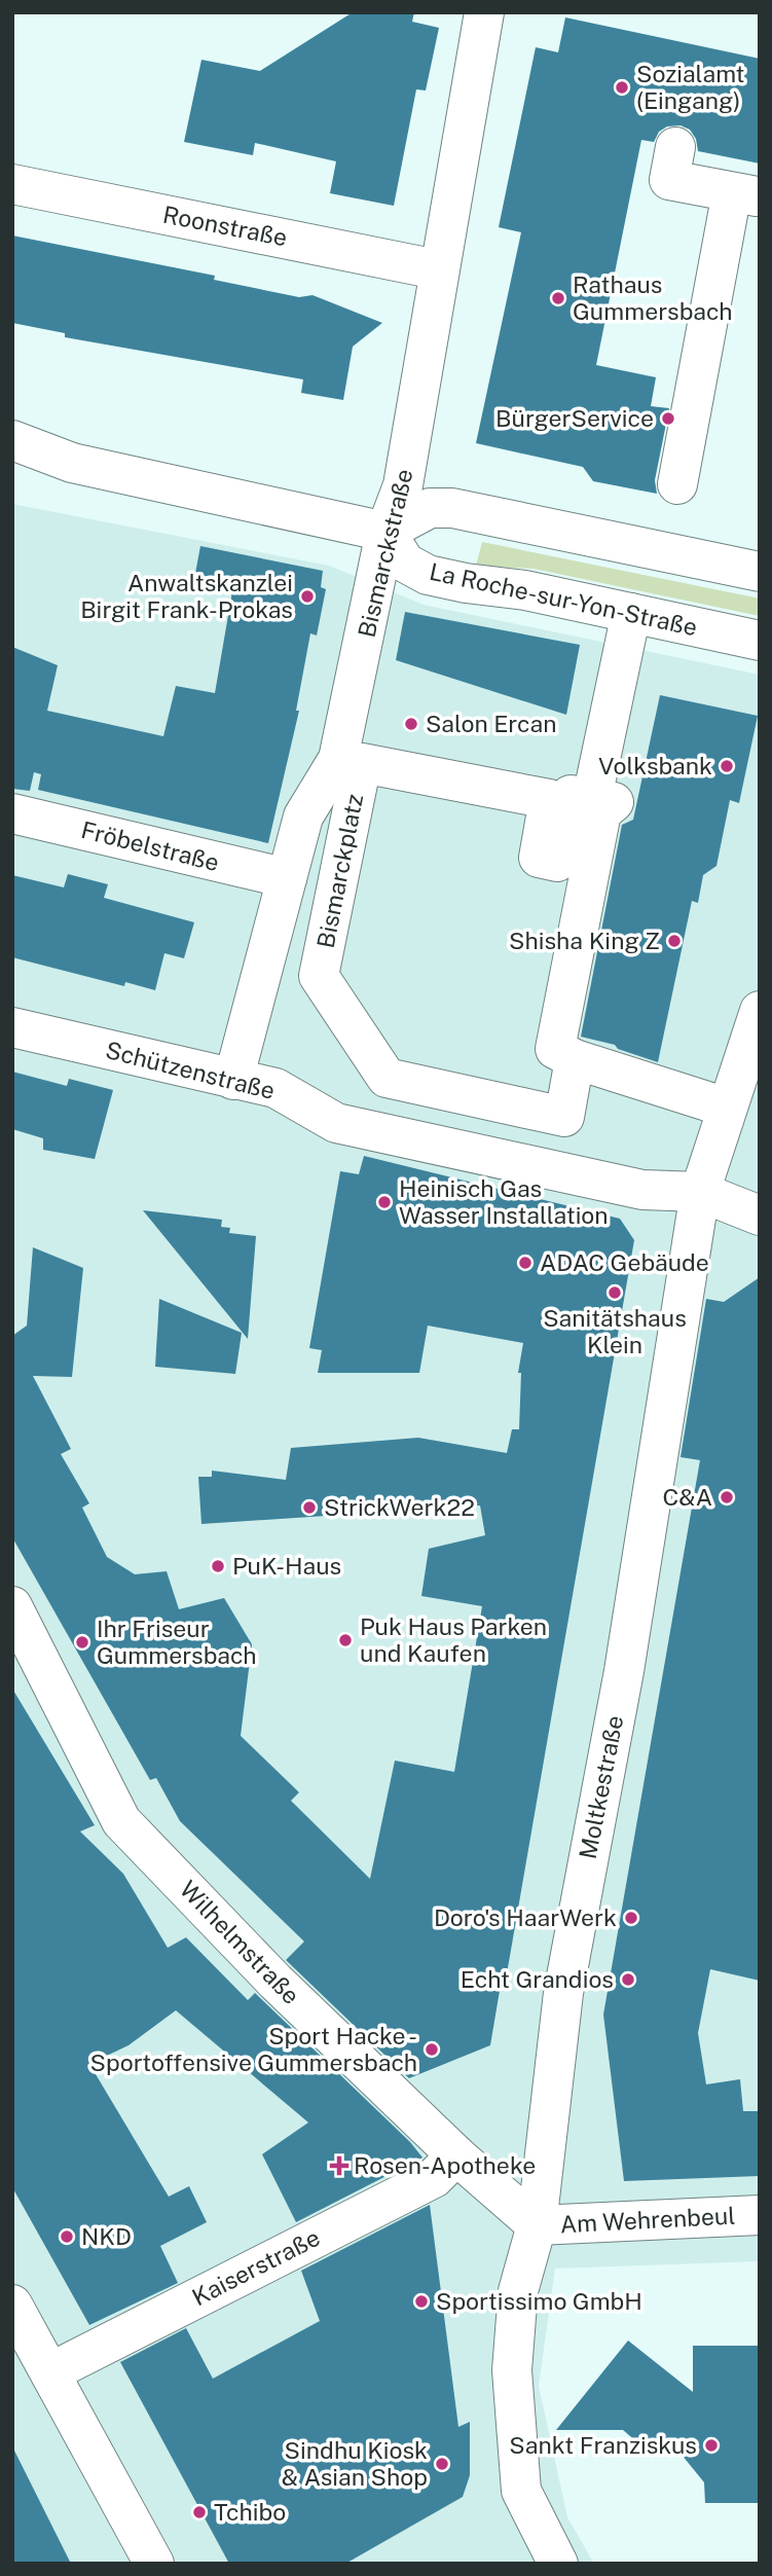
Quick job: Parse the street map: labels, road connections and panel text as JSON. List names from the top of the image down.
{
  "streets": {
    "street": [
      "Roonstraße",
      "Bismarckstraße",
      "La Roche-sur-Yon-Straße",
      "Fröbelstraße",
      "Bismarckplatz",
      "Schützenstraße",
      "Moltkestraße",
      "Wilhelmstraße",
      "Am Wehrenbeul",
      "Kaiserstraße"
    ]
  },
  "crossings": [
    ["Roonstraße", "Bismarckstraße"],
    ["Bismarckstraße", "La Roche-sur-Yon-Straße"],
    ["Bismarckstraße", "Fröbelstraße"],
    ["Bismarckstraße", "Schützenstraße"],
    ["Schützenstraße", "Moltkestraße"],
    ["Moltkestraße", "Wilhelmstraße"],
    ["Moltkestraße", "Am Wehrenbeul"],
    ["Wilhelmstraße", "Am Wehrenbeul"],
    ["Wilhelmstraße", "Kaiserstraße"]
  ],
  "places": {
    "other": [
      "Sozialamt (Eingang)",
      "Rathaus Gummersbach",
      "BürgerService",
      "Anwaltskanzlei Birgit Frank-Prokas",
      "Salon Ercan",
      "Volksbank",
      "Shisha King Z",
      "Heinisch Gas Wasser Installation",
      "ADAC Gebäude",
      "Sanitätshaus Klein",
      "C&A",
      "StrickWerk22",
      "PuK-Haus",
      "Puk Haus Parken und Kaufen",
      "Ihr Friseur Gummersbach",
      "Doro's HaarWerk",
      "Echt Grandios",
      "Sport Hacke - Sportoffensive Gummersbach",
      "NKD",
      "Sportissimo GmbH",
      "Sankt Franziskus",
      "Sindhu Kiosk & Asian Shop",
      "Tchibo"
    ],
    "health": ["Rosen-Apotheke"]
  }
}
